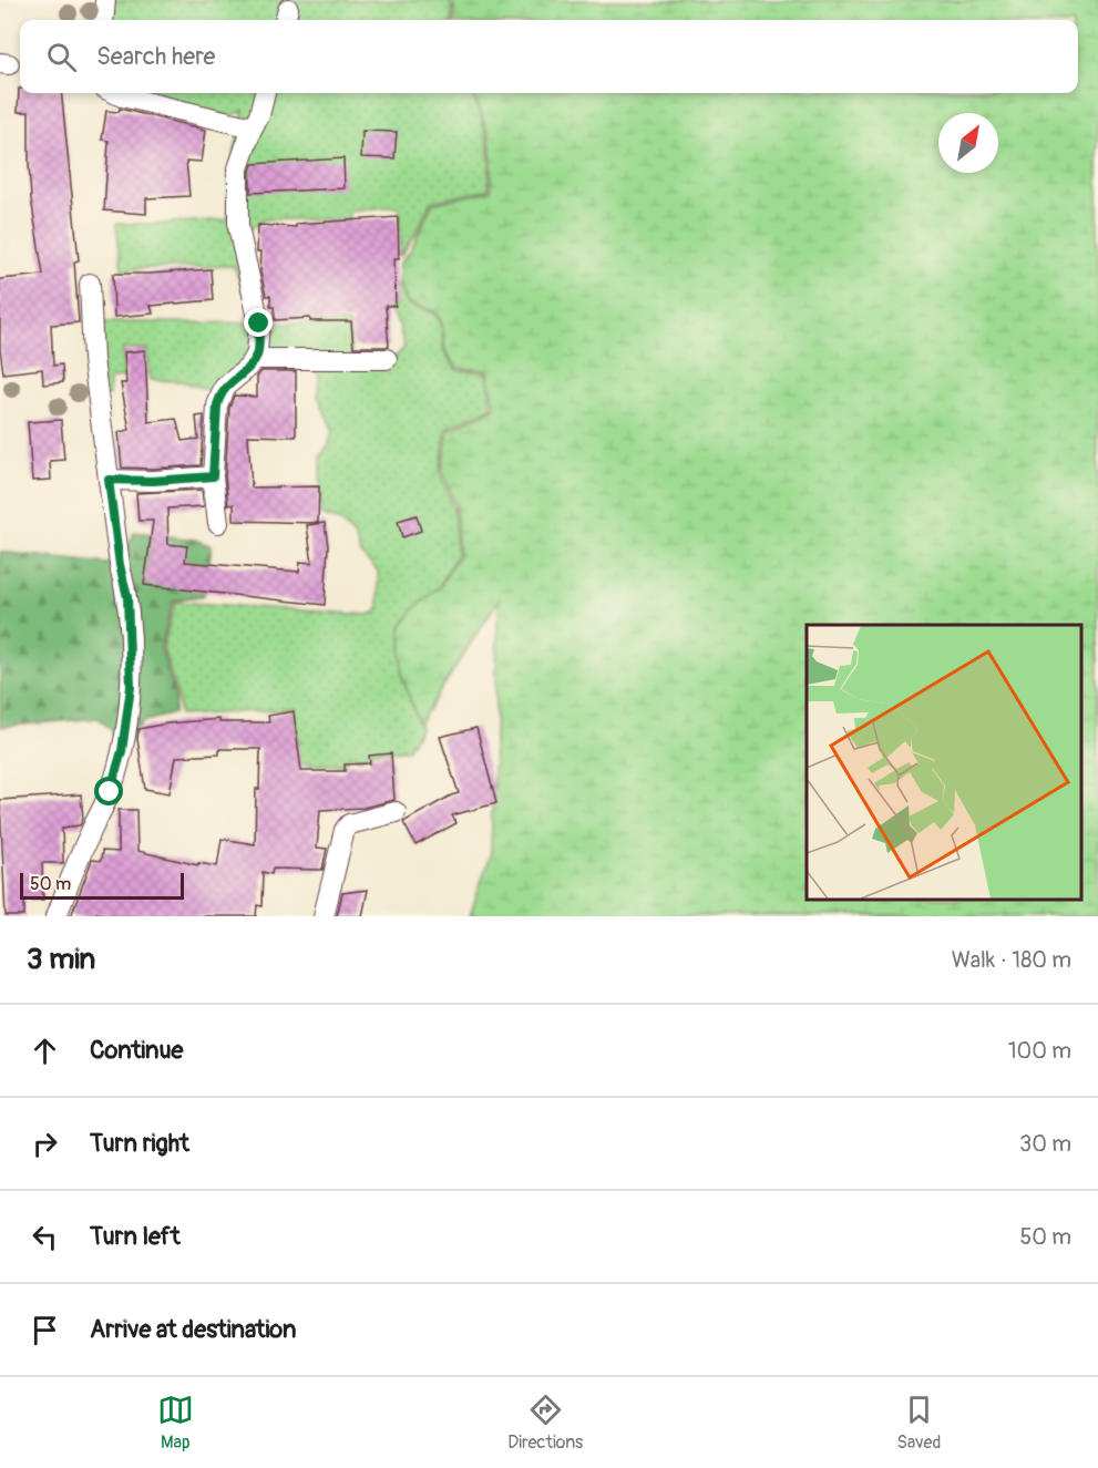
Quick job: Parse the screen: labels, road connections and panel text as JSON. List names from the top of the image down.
{
  "scale_bar": "50 m",
  "north": "top right",
  "page": {
    "search": "Search here",
    "scale": "50 m",
    "heading": ["3 min", "Walk · 180 m"],
    "list": [
      ["Continue", "100 m"],
      ["Turn right", "30 m"],
      ["Turn left", "50 m"],
      "Arrive at destination"
    ],
    "nav": ["Map", "Directions", "Saved"]
  }
}
